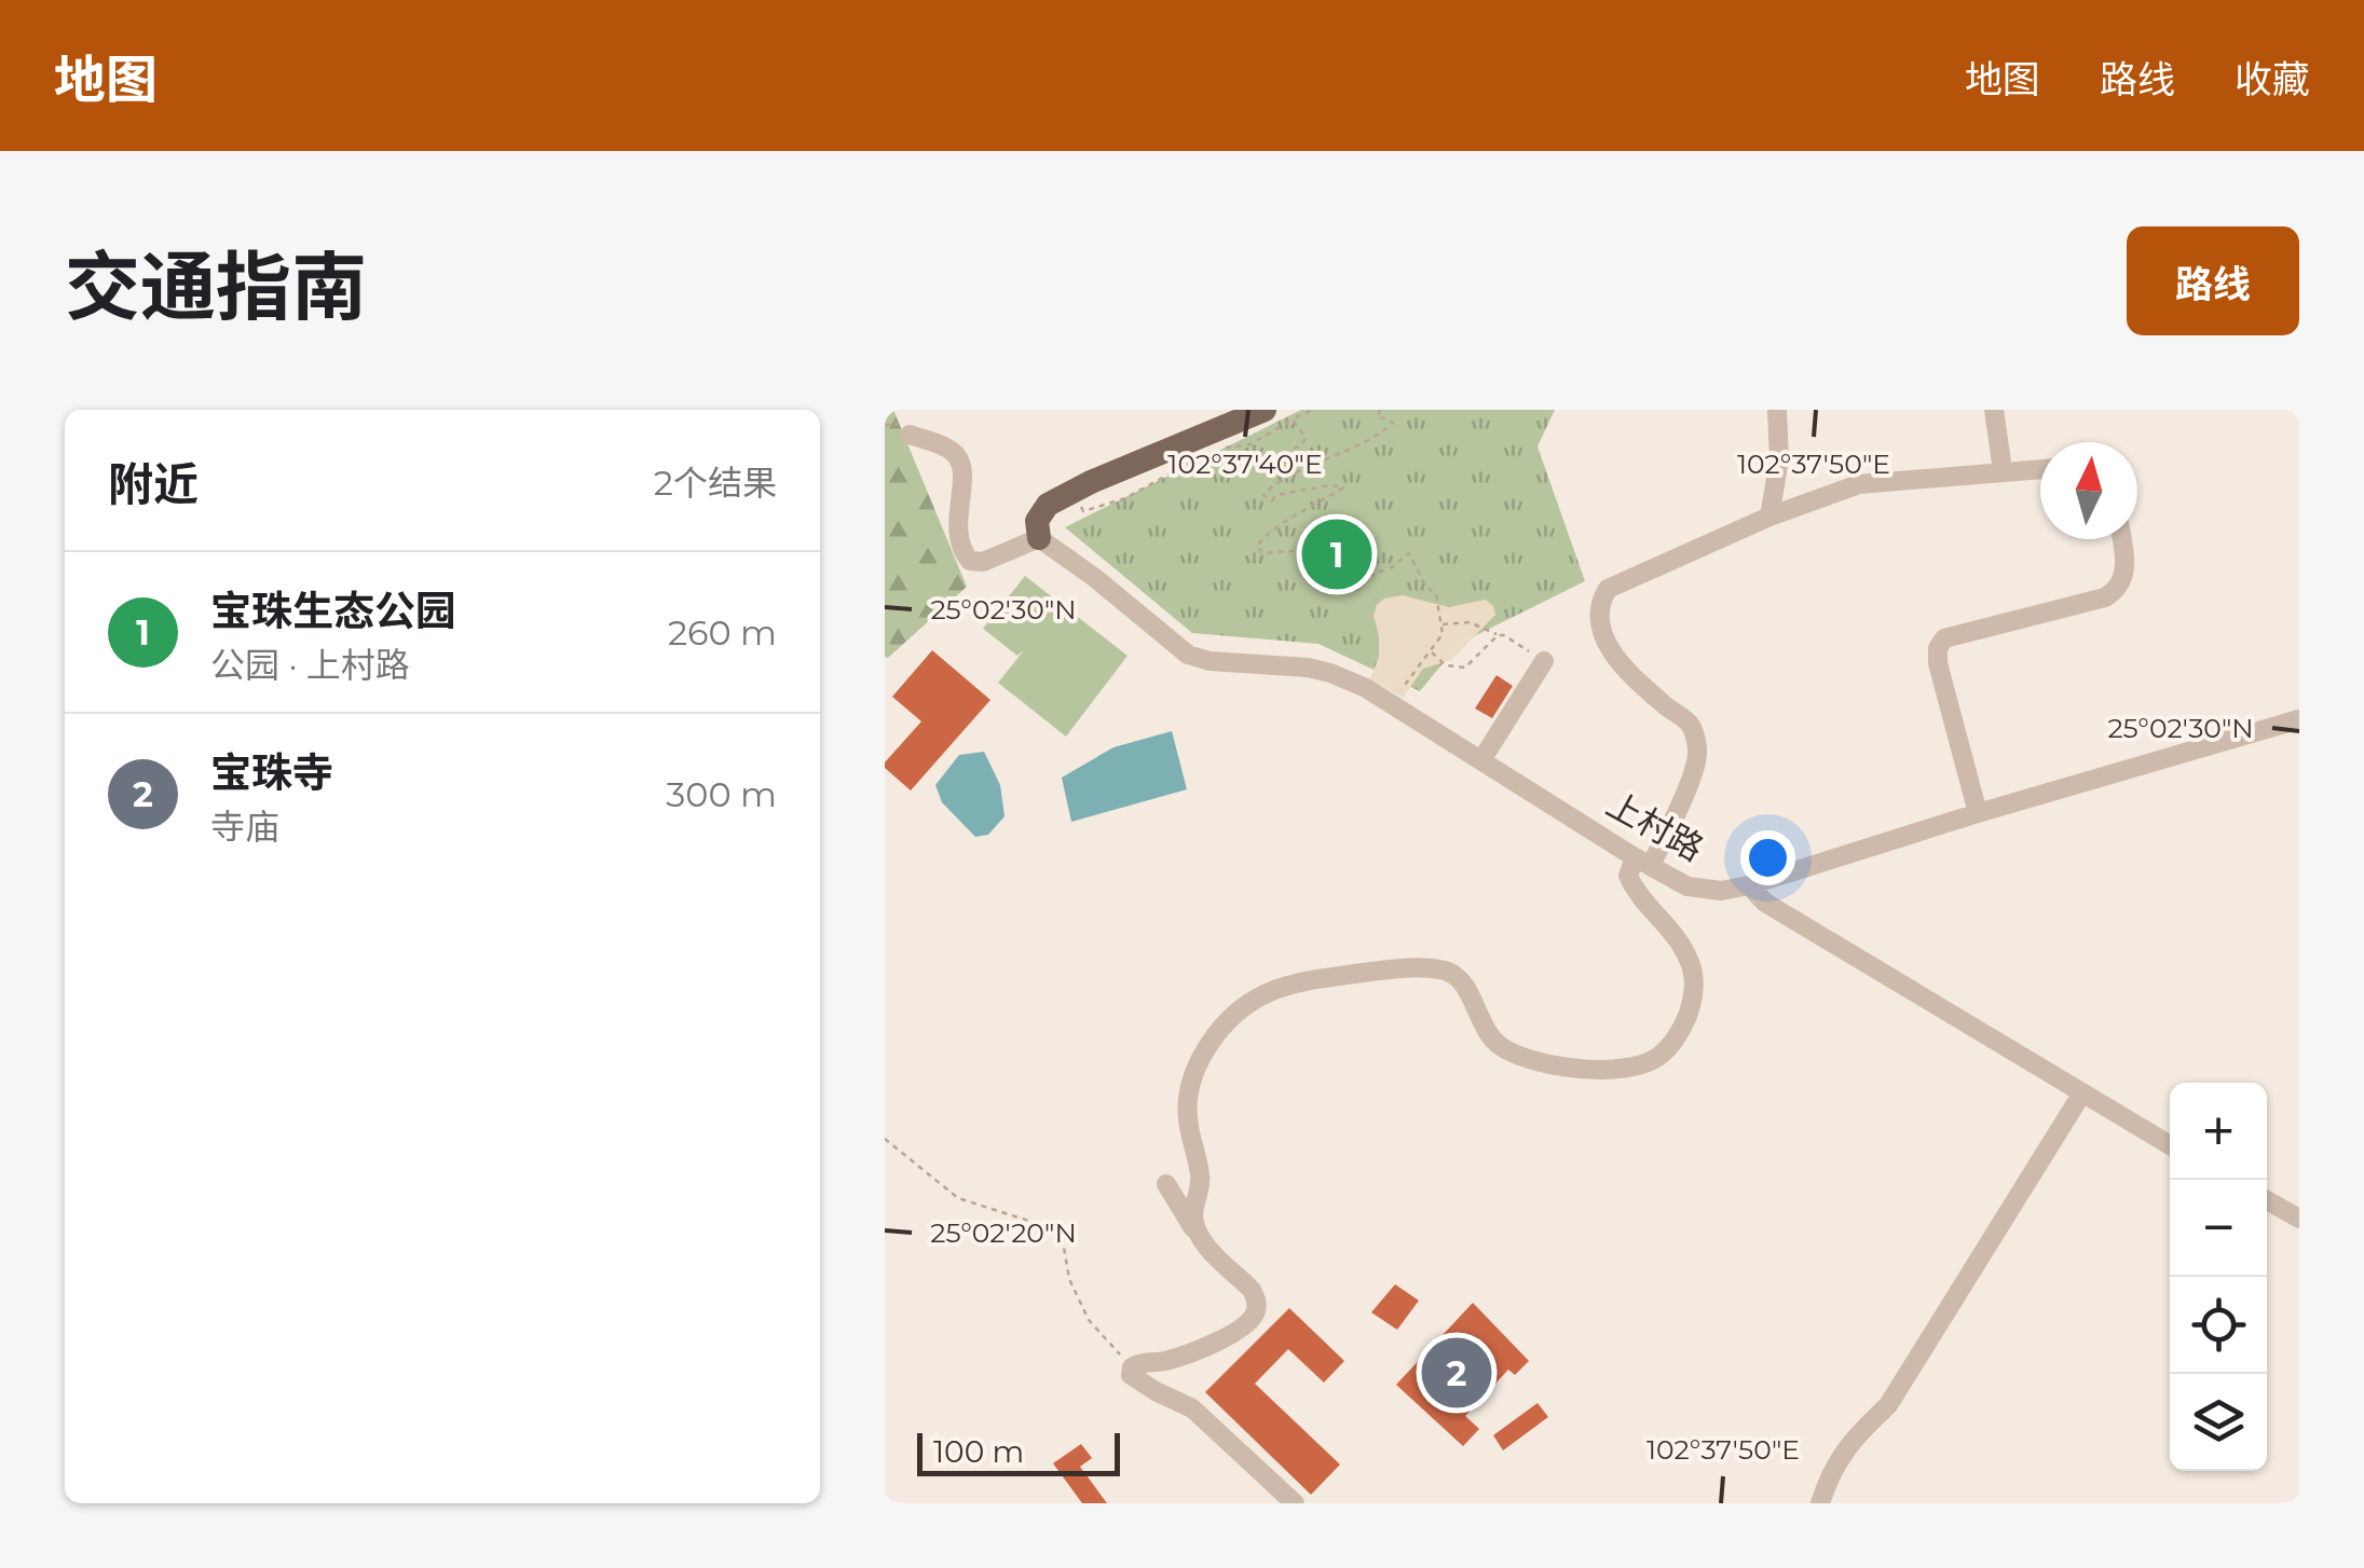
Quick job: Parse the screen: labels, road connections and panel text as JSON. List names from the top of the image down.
{
  "streets": {
    "street": ["上村路"]
  },
  "scale_bar": "100 m",
  "north": "top",
  "page": {
    "header": "地图",
    "nav": ["地图", "路线", "收藏"],
    "title": "交通指南",
    "buttons": "路线",
    "heading": ["附近", "2个结果"],
    "pins": ["1", "2"],
    "list": [
      {
        "mark": "1",
        "name": "宝珠生态公园",
        "note": "公园 · 上村路",
        "value": "260 m"
      },
      {
        "mark": "2",
        "name": "宝珠寺",
        "note": "寺庙",
        "value": "300 m"
      }
    ],
    "map_buttons": ["+", "−"],
    "scale": "100 m"
  },
  "coordinates": [
    "102°37'40\"E",
    "102°37'50\"E",
    "25°02'30\"N",
    "25°02'20\"N"
  ]
}
